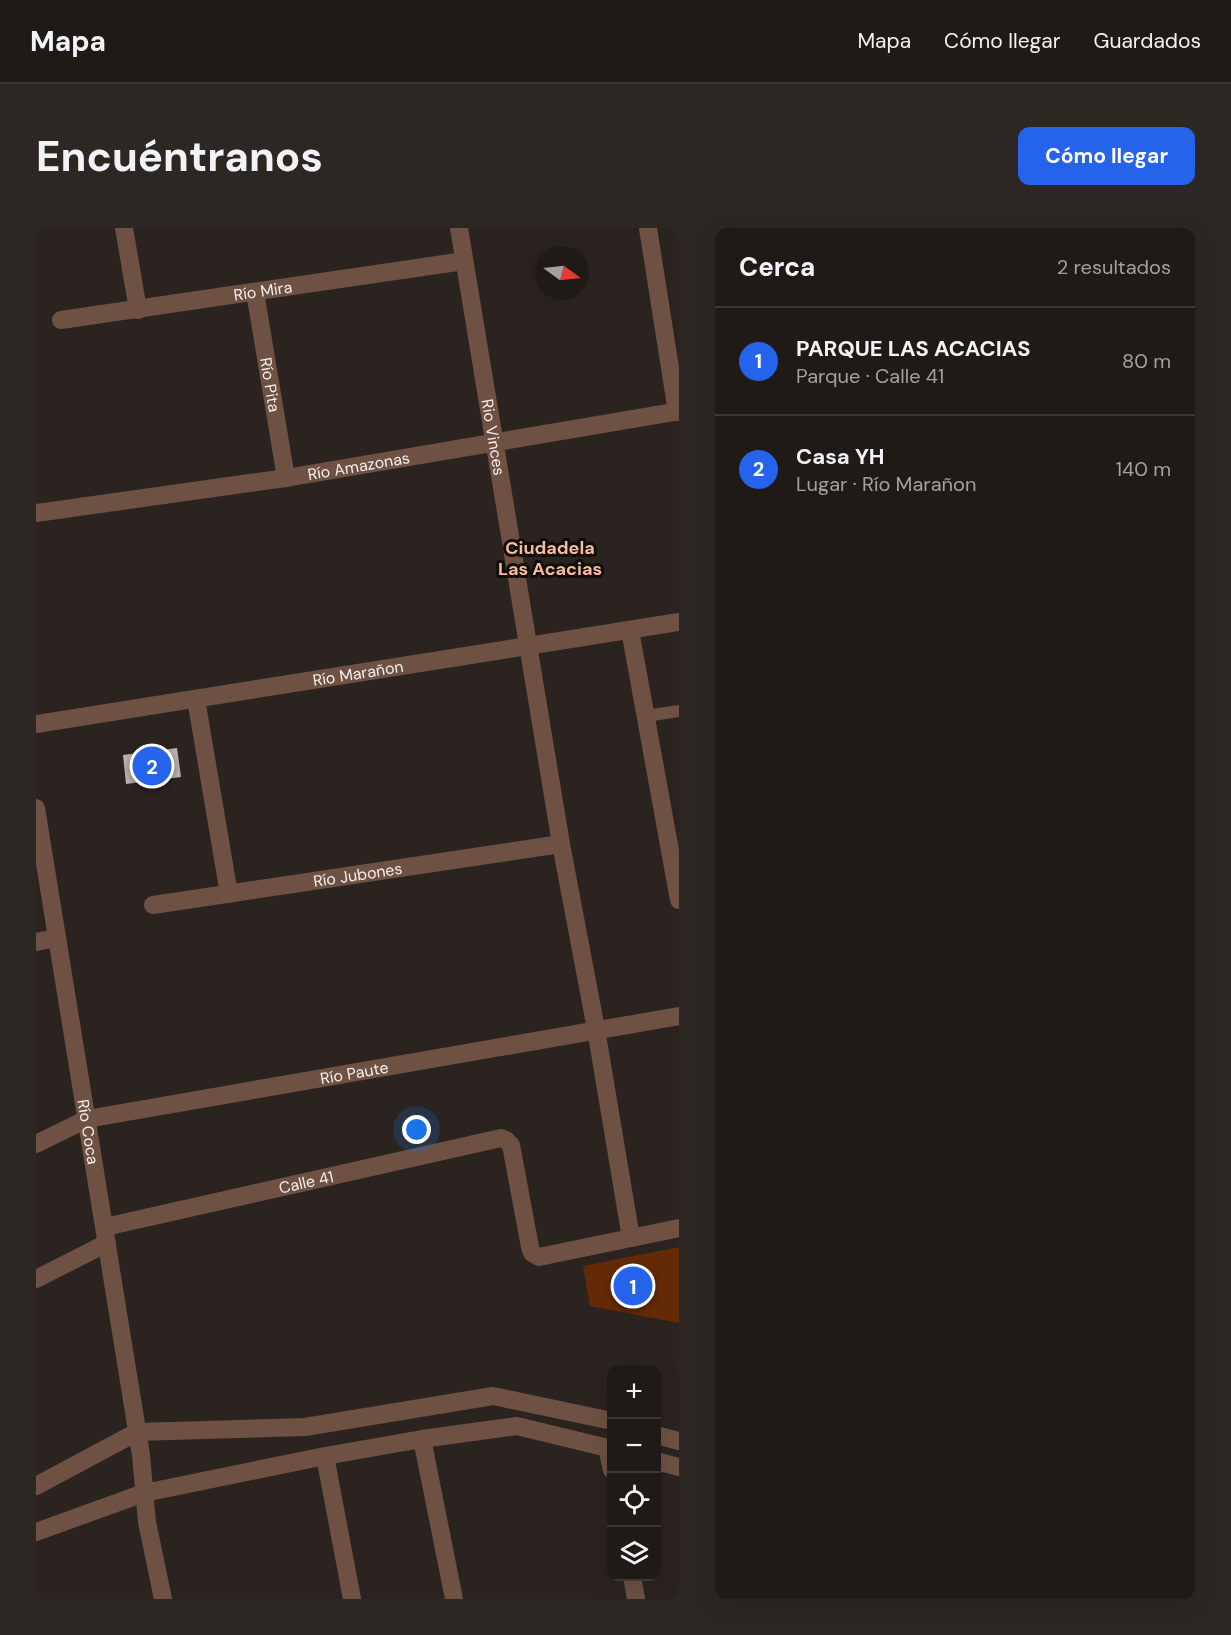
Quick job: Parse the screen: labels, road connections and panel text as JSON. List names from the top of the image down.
{
  "streets": {
    "street": [
      "Río Mira",
      "Río Pita",
      "Rio Vinces",
      "Río Amazonas",
      "Río Marañon",
      "Río Jubones",
      "Río Paute",
      "Río Coca",
      "Calle 41"
    ]
  },
  "crossings": [
    ["Río Mira", "Río Pita"],
    ["Río Mira", "Rio Vinces"],
    ["Río Pita", "Río Amazonas"],
    ["Rio Vinces", "Río Amazonas"],
    ["Rio Vinces", "Río Marañon"],
    ["Rio Vinces", "Río Jubones"],
    ["Rio Vinces", "Río Paute"],
    ["Rio Vinces", "Calle 41"],
    ["Río Paute", "Río Coca"],
    ["Río Coca", "Calle 41"]
  ],
  "districts": ["Ciudadela Las Acacias"],
  "north": "right",
  "page": {
    "header": "Mapa",
    "nav": ["Mapa", "Cómo llegar", "Guardados"],
    "buttons": "Cómo llegar",
    "title": "Encuéntranos",
    "heading": ["Cerca", "2 resultados"],
    "list": [
      {
        "mark": "1",
        "name": "PARQUE LAS ACACIAS",
        "note": "Parque · Calle 41",
        "value": "80 m"
      },
      {
        "mark": "2",
        "name": "Casa YH",
        "note": "Lugar · Río Marañon",
        "value": "140 m"
      }
    ],
    "pins": ["2", "1"],
    "map_buttons": ["+", "−"]
  }
}
